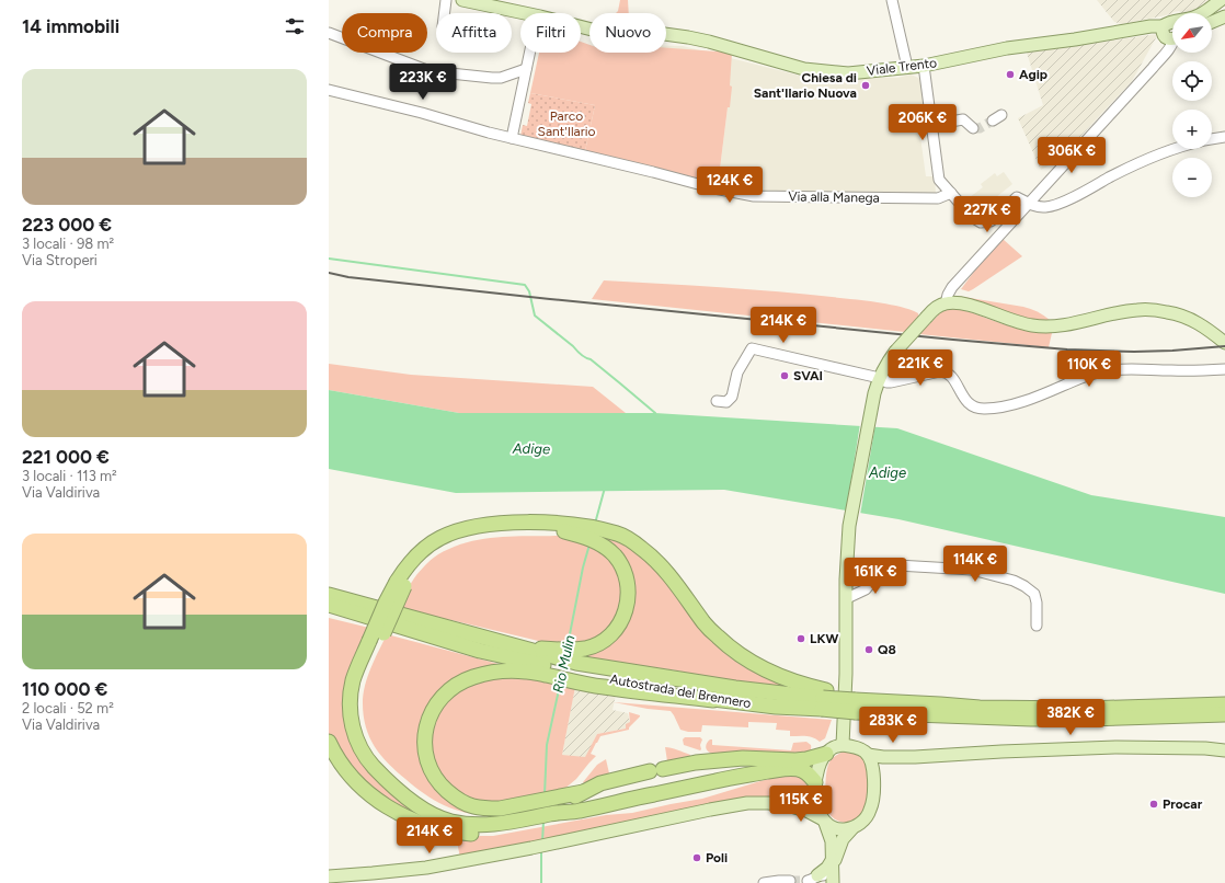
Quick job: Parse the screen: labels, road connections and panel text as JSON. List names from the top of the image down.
{
  "streets": {
    "highway": ["Autostrada del Brennero"],
    "main road": ["Viale Trento"],
    "street": ["Via alla Manega"]
  },
  "water": ["Adige", "Rio Mulin"],
  "parks": ["Parco Sant'Ilario"],
  "places": [
    "Agip",
    "Chiesa di Sant'Ilario Nuova",
    "SVAI",
    "LKW",
    "Q8",
    "Procar",
    "Poli"
  ],
  "north": "bottom left",
  "page": {
    "heading": "14 immobili",
    "map_buttons": ["+", "−"],
    "chip": [
      "Compra",
      "Affitta",
      "Filtri",
      "Nuovo"
    ],
    "list": [
      {
        "name": "223 000 €",
        "note": "3 locali · 98 m² · Via Stroperi"
      },
      {
        "name": "221 000 €",
        "note": "3 locali · 113 m² · Via Valdiriva"
      },
      {
        "name": "110 000 €",
        "note": "2 locali · 52 m² · Via Valdiriva"
      }
    ],
    "price": [
      "223K €",
      "206K €",
      "306K €",
      "124K €",
      "227K €",
      "214K €",
      "221K €",
      "110K €",
      "114K €",
      "161K €",
      "382K €",
      "283K €",
      "115K €",
      "214K €"
    ]
  }
}
